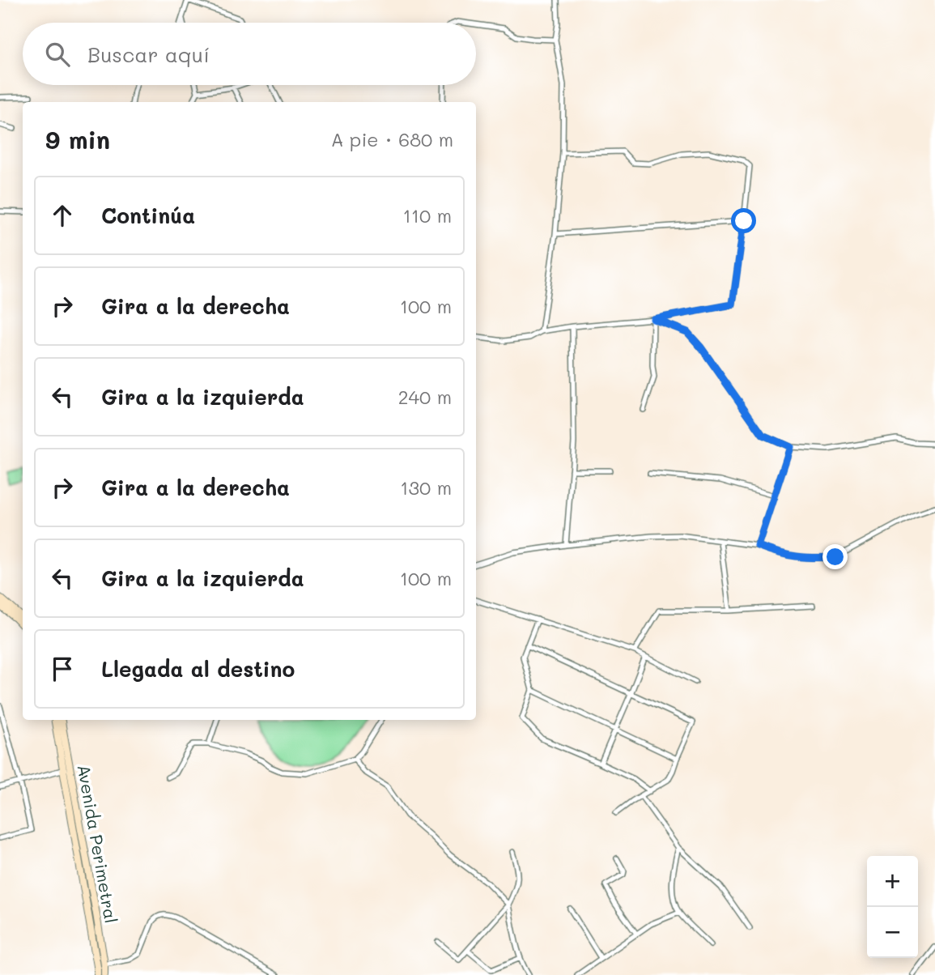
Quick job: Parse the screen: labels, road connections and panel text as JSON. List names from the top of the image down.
{
  "streets": {
    "main road": ["Avenida Perimetral"]
  },
  "page": {
    "search": "Buscar aquí",
    "heading": ["9 min", "A pie · 680 m"],
    "list": [
      ["Continúa", "110 m"],
      ["Gira a la derecha", "100 m"],
      ["Gira a la izquierda", "240 m"],
      ["Gira a la derecha", "130 m"],
      ["Gira a la izquierda", "100 m"],
      "Llegada al destino"
    ],
    "map_buttons": ["+", "−"]
  }
}
